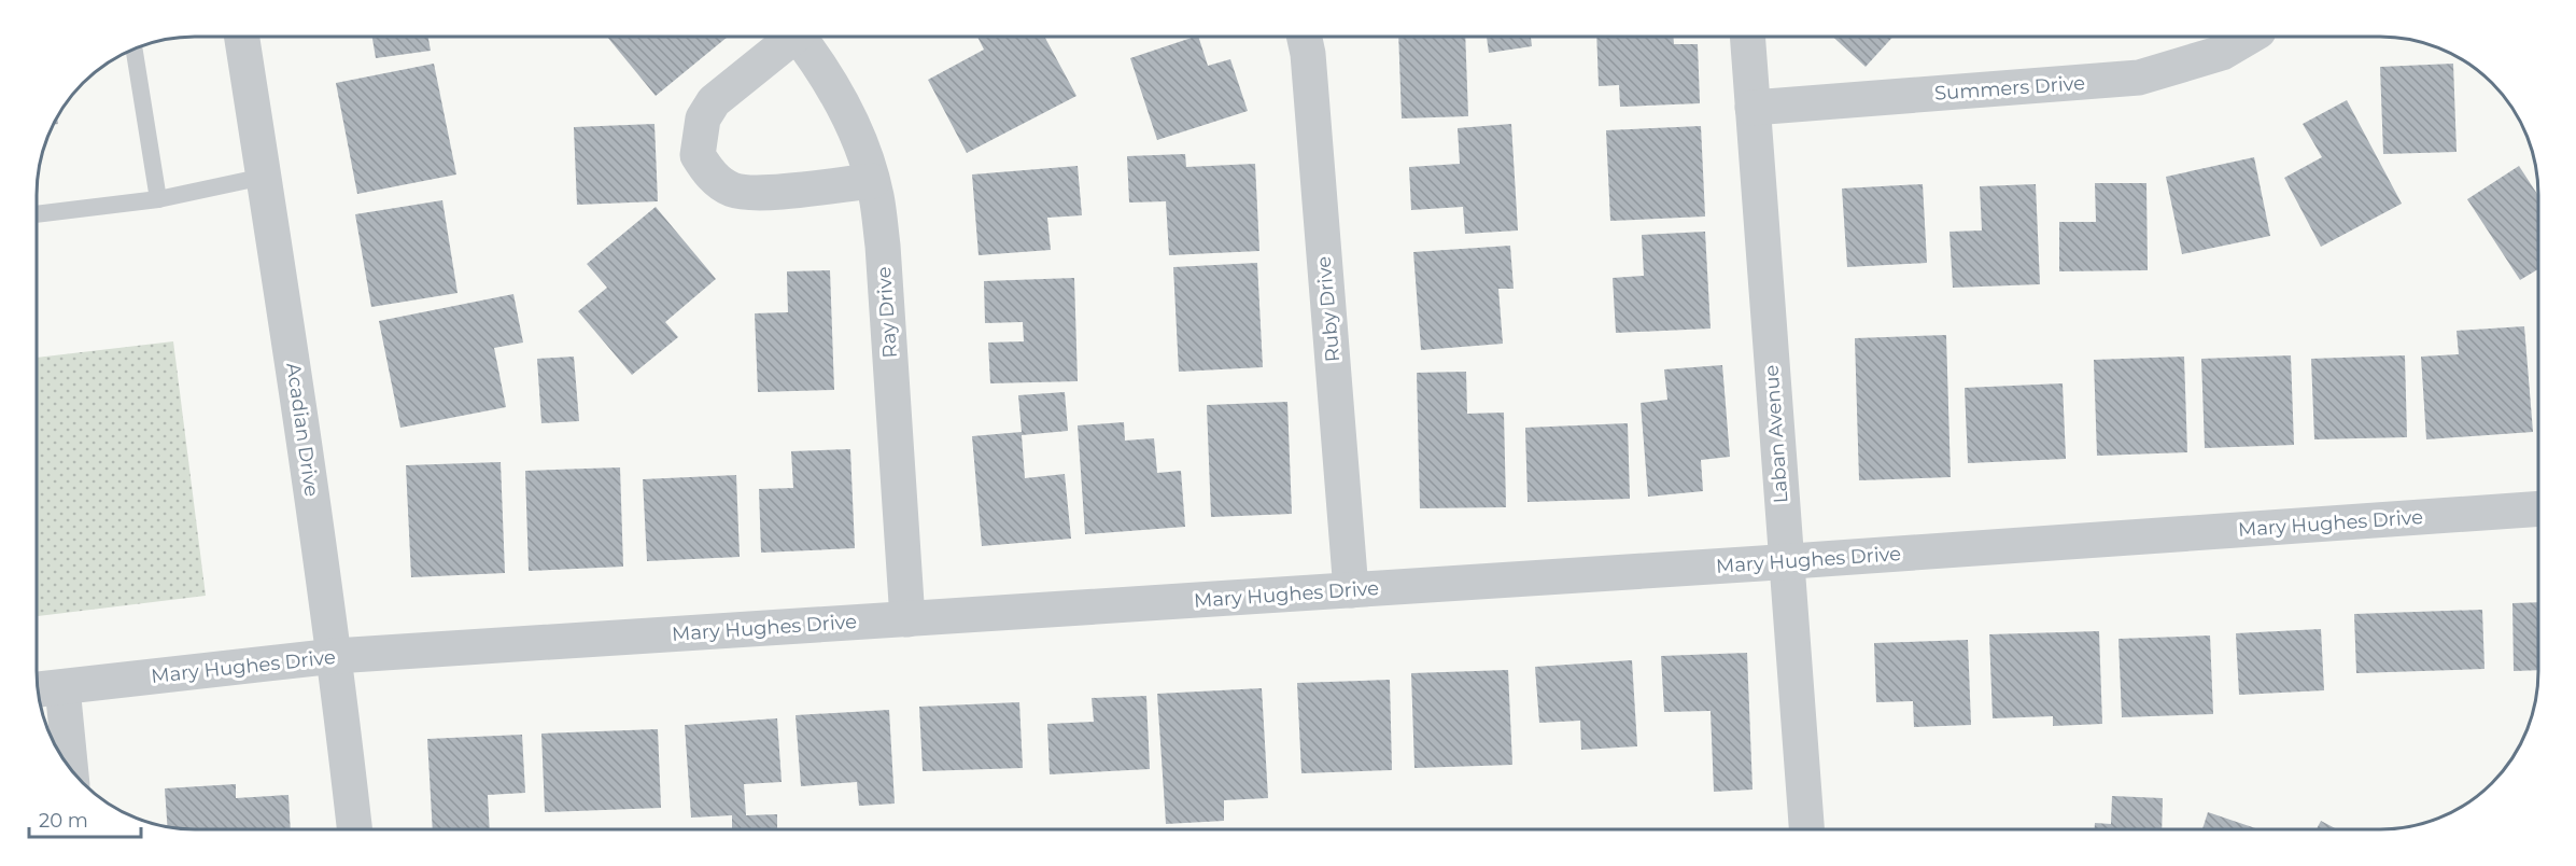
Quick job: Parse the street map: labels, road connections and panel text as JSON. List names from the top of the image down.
{
  "streets": {
    "street": [
      "Summers Drive",
      "Ruby Drive",
      "Ray Drive",
      "Acadian Drive",
      "Laban Avenue",
      "Mary Hughes Drive"
    ]
  },
  "crossings": [
    ["Summers Drive", "Laban Avenue"],
    ["Ruby Drive", "Mary Hughes Drive"],
    ["Ray Drive", "Mary Hughes Drive"],
    ["Acadian Drive", "Mary Hughes Drive"],
    ["Laban Avenue", "Mary Hughes Drive"]
  ],
  "scale_bar": "20 m"
}
